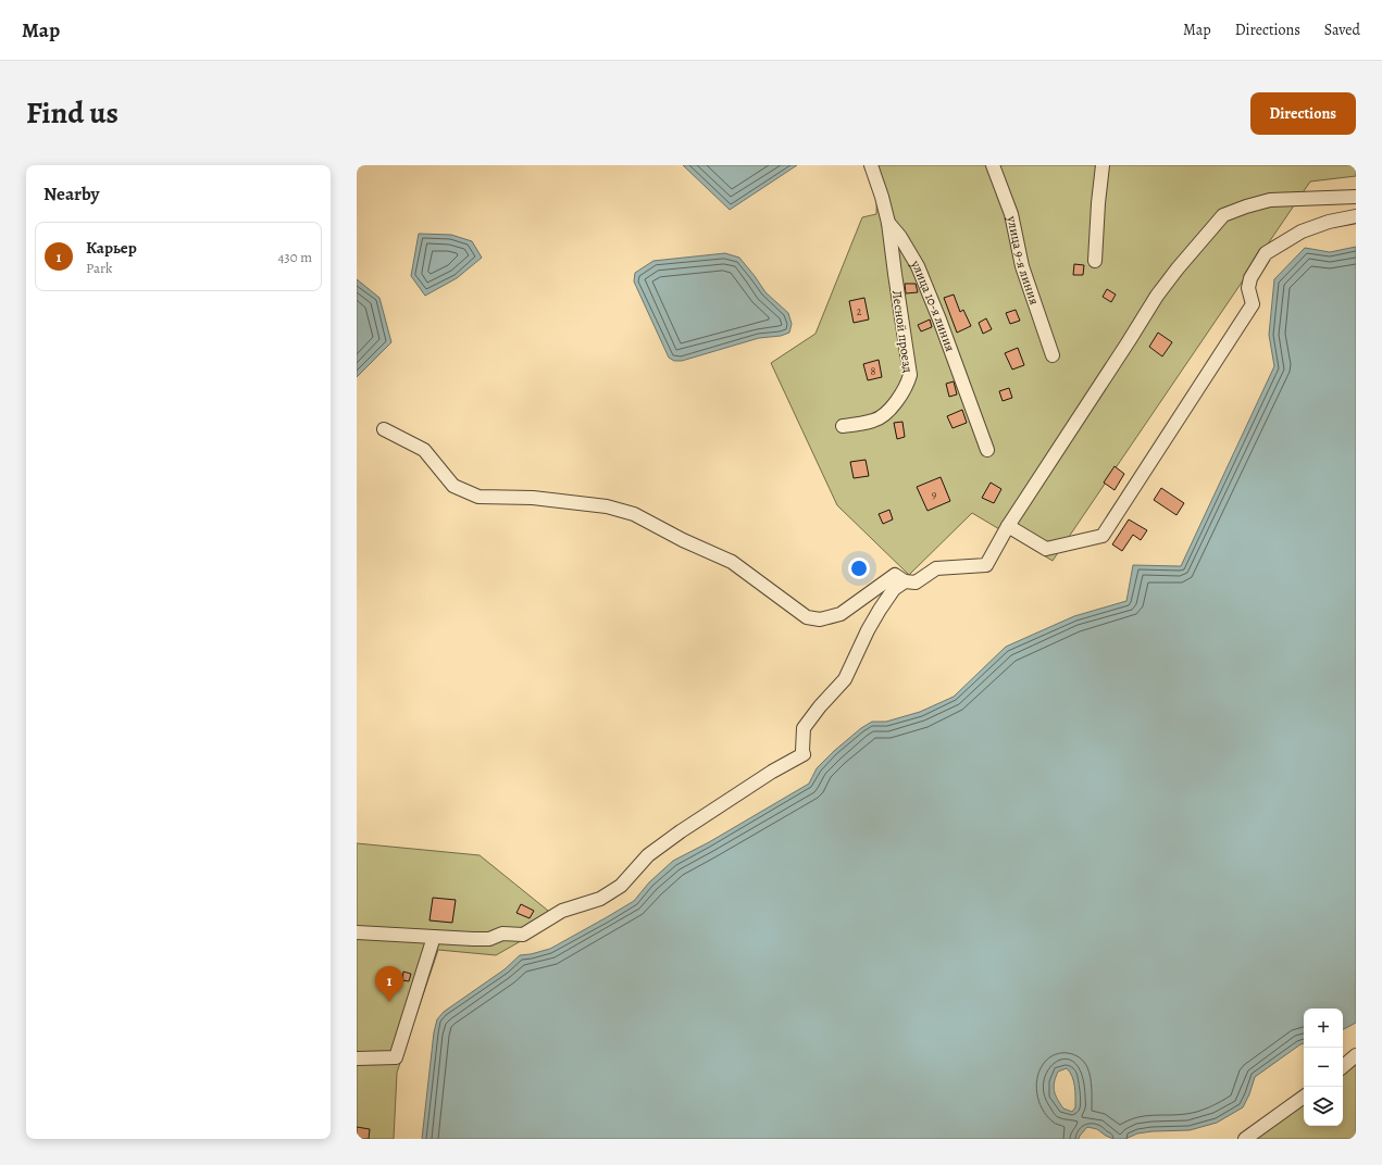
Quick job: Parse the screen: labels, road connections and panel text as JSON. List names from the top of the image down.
{
  "streets": {
    "street": ["улица 9-я линия", "улица 10-я линия", "Лесной проезд"]
  },
  "crossings": [
    ["улица 10-я линия", "Лесной проезд"]
  ],
  "house_numbers": ["2", "8", "9"],
  "page": {
    "header": "Map",
    "nav": ["Map", "Directions", "Saved"],
    "title": "Find us",
    "buttons": "Directions",
    "heading": "Nearby",
    "list": [
      {
        "mark": "1",
        "name": "Карьер",
        "note": "Park",
        "value": "430 m"
      }
    ],
    "pins": "1",
    "map_buttons": ["+", "−"]
  }
}
